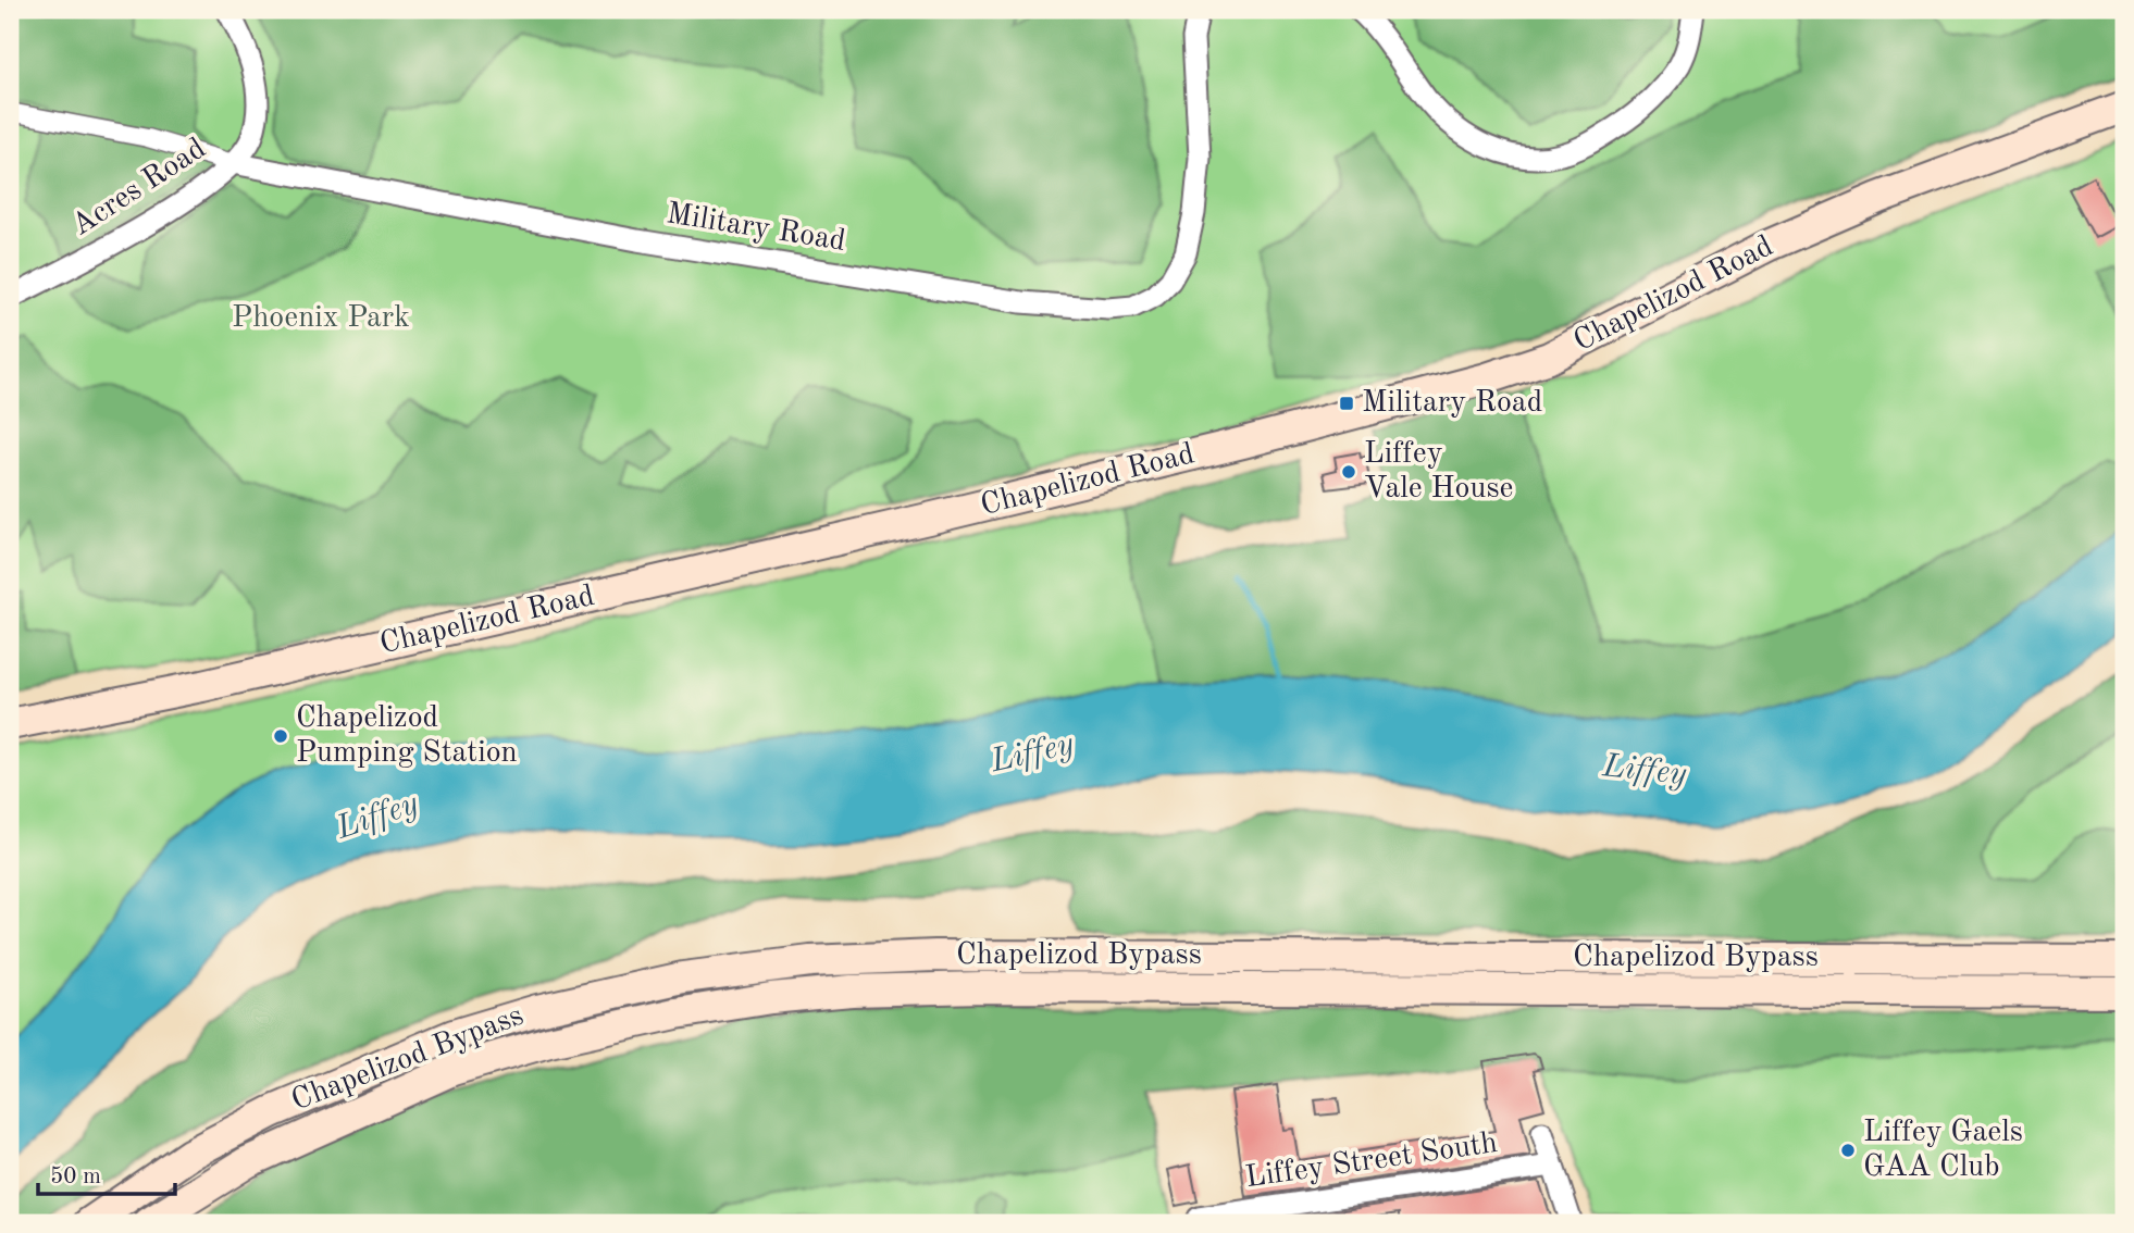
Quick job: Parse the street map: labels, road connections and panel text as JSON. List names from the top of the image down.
{
  "streets": {
    "main road": ["Chapelizod Road", "Chapelizod Bypass"],
    "street": ["Acres Road", "Military Road", "Liffey Street South"]
  },
  "crossings": [
    ["Acres Road", "Military Road"]
  ],
  "water": ["Liffey"],
  "parks": ["Phoenix Park"],
  "places": {
    "transit": ["Military Road"],
    "other": ["Liffey Vale House", "Chapelizod Pumping Station", "Liffey Gaels GAA Club"]
  },
  "scale_bar": "50 m"
}
